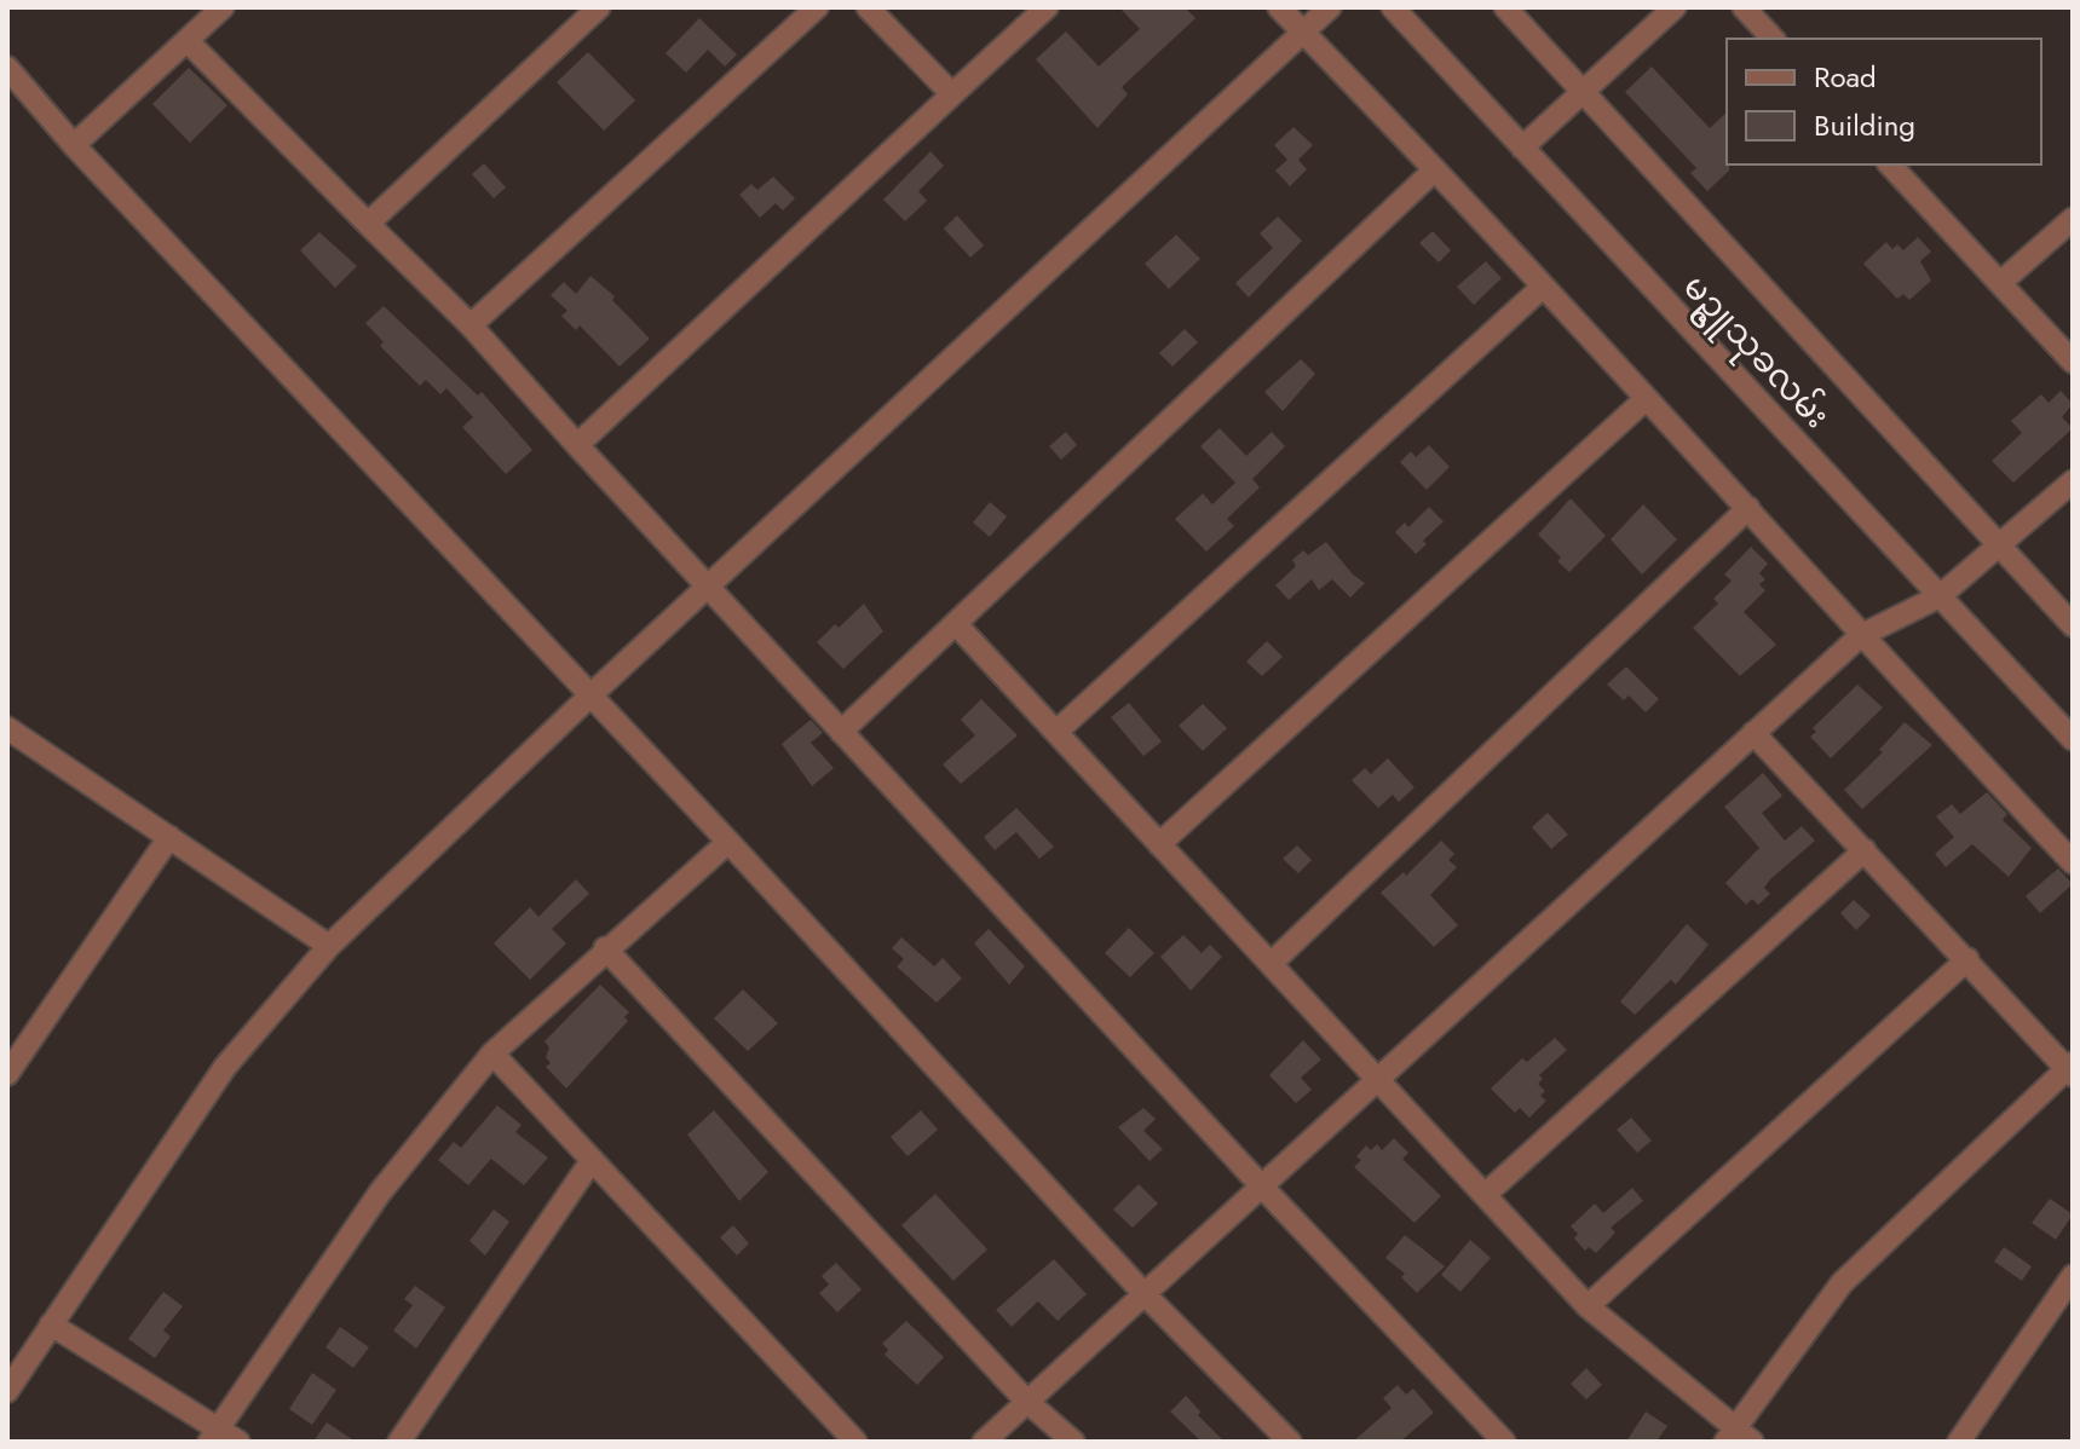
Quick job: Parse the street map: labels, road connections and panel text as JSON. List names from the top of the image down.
{
  "streets": {
    "street": ["မဥ္ဇူသုခလမ်း"]
  },
  "legend": ["Road", "Building"]
}
